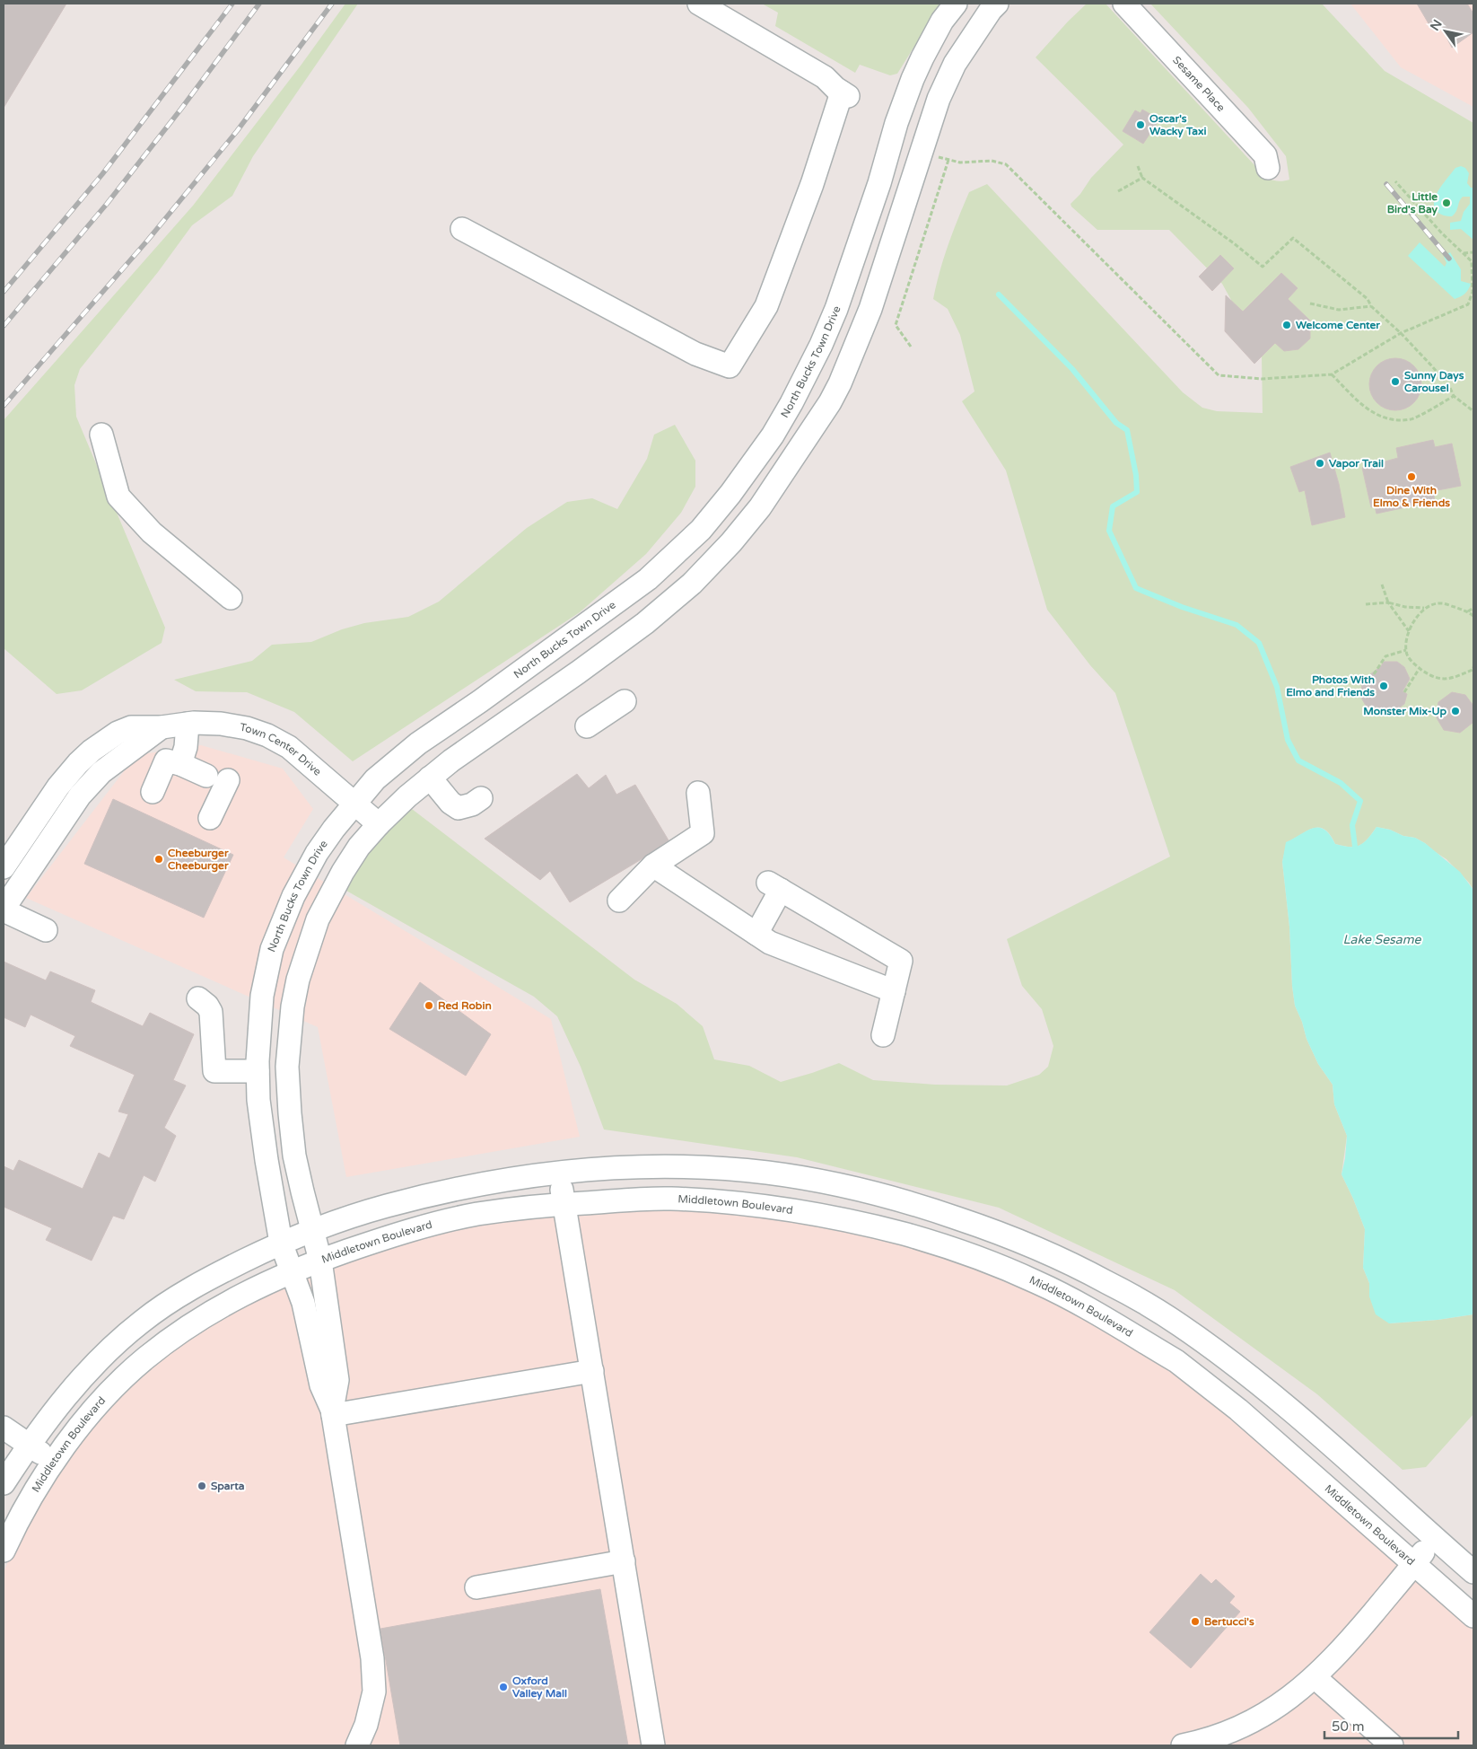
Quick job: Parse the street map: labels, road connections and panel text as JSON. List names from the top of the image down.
{
  "streets": {
    "street": [
      "Sesame Place",
      "North Bucks Town Drive",
      "Town Center Drive",
      "Middletown Boulevard"
    ]
  },
  "crossings": [
    ["North Bucks Town Drive", "Town Center Drive"],
    ["North Bucks Town Drive", "Middletown Boulevard"]
  ],
  "water": ["Lake Sesame"],
  "places": [
    "Oscar's Wacky Taxi",
    "Little Bird's Bay",
    "Welcome Center",
    "Sunny Days Carousel",
    "Vapor Trail",
    "Dine With Elmo & Friends",
    "Photos With Elmo and Friends",
    "Monster Mix-Up",
    "Cheeburger Cheeburger",
    "Red Robin",
    "Sparta",
    "Bertucci's",
    "Oxford Valley Mall"
  ],
  "scale_bar": "50 m",
  "north": "top left"
}
